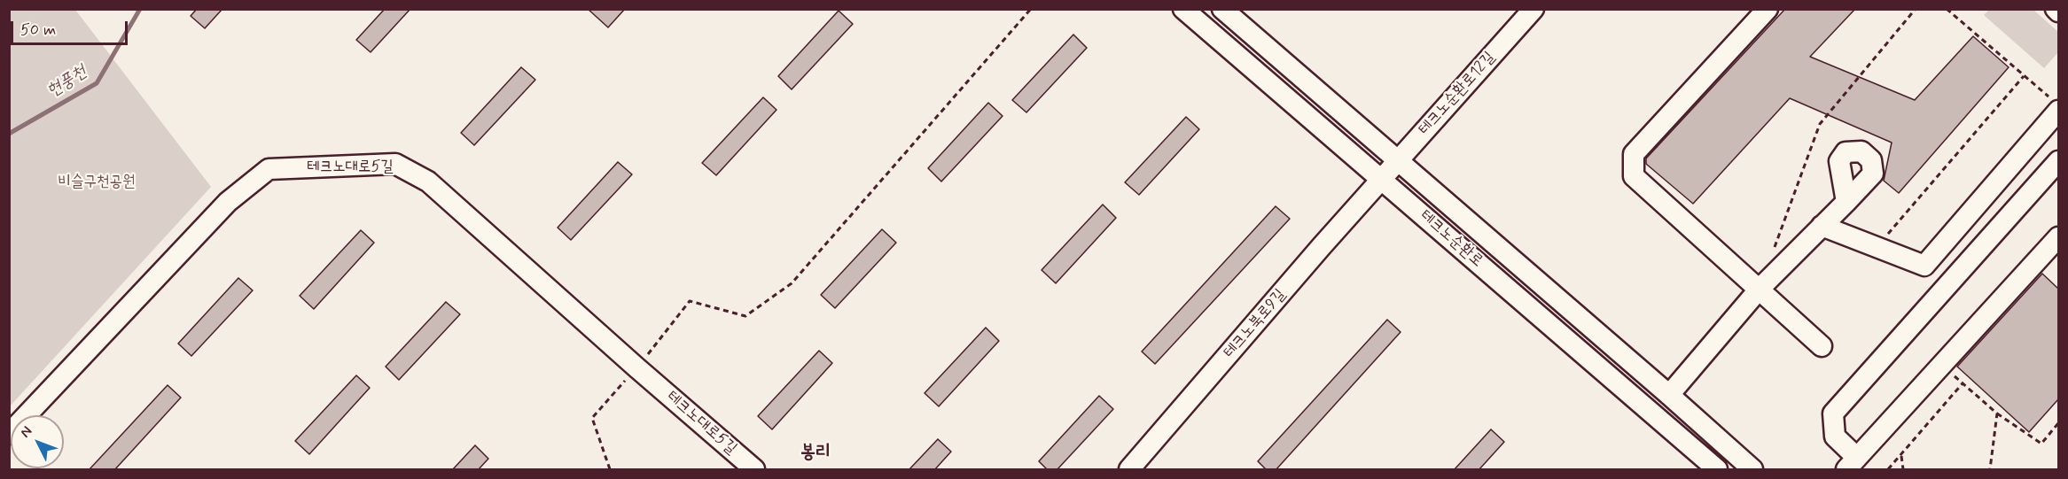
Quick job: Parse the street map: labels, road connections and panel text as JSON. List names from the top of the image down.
{
  "streets": {
    "street": [
      "테크노순환로12길",
      "테크노대로5길",
      "테크노순환로",
      "테크노북로9길"
    ]
  },
  "crossings": [
    ["테크노순환로12길", "테크노순환로"],
    ["테크노순환로12길", "테크노북로9길"],
    ["테크노순환로", "테크노북로9길"]
  ],
  "districts": ["봉리"],
  "water": ["현풍천"],
  "parks": ["비슬구천공원"],
  "scale_bar": "50 m",
  "north": "top left"
}
